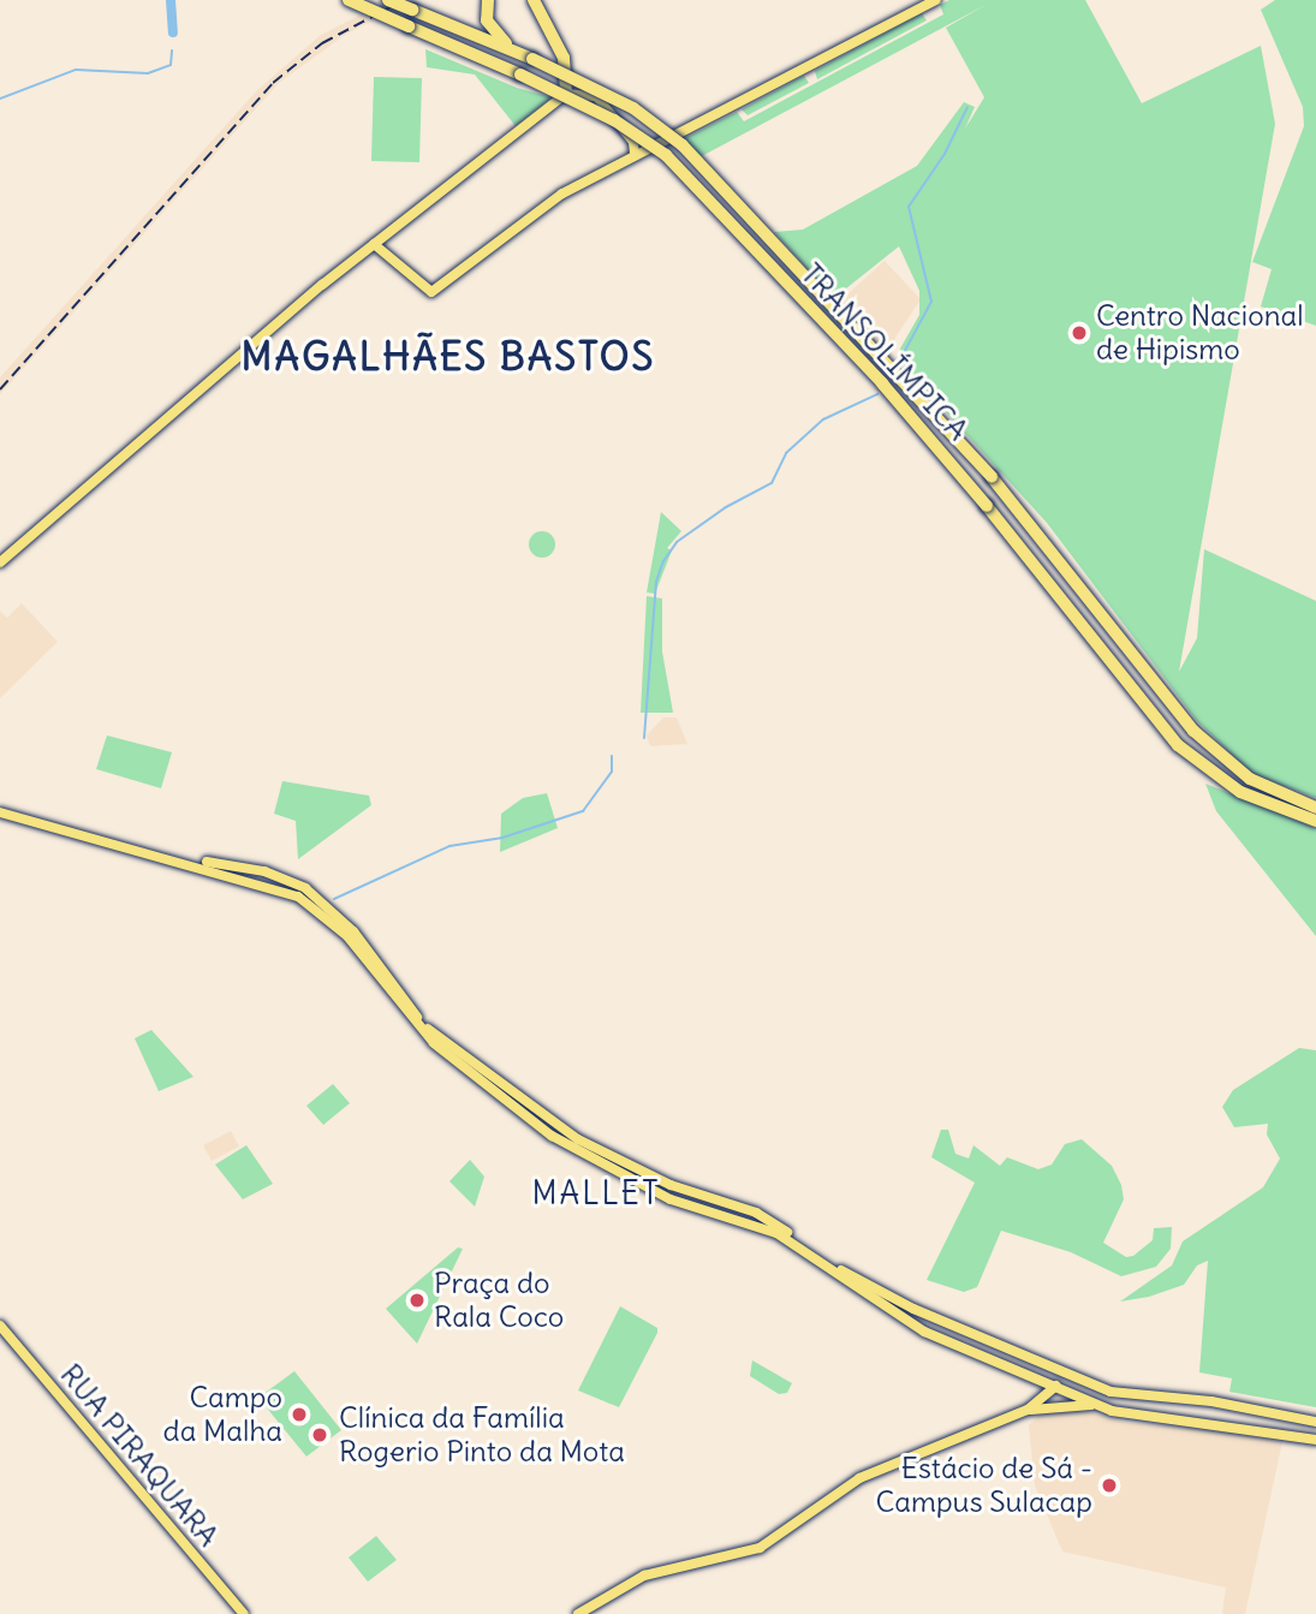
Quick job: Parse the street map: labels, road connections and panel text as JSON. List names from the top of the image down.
{
  "streets": {
    "highway": ["TRANSOLÍMPICA"],
    "main road": ["RUA PIRAQUARA"]
  },
  "districts": ["MAGALHÃES BASTOS", "MALLET"],
  "places": [
    "Centro Nacional de Hipismo",
    "Praça do Rala Coco",
    "Campo da Malha",
    "Clínica da Família Rogerio Pinto da Mota",
    "Estácio de Sá - Campus Sulacap"
  ]
}
